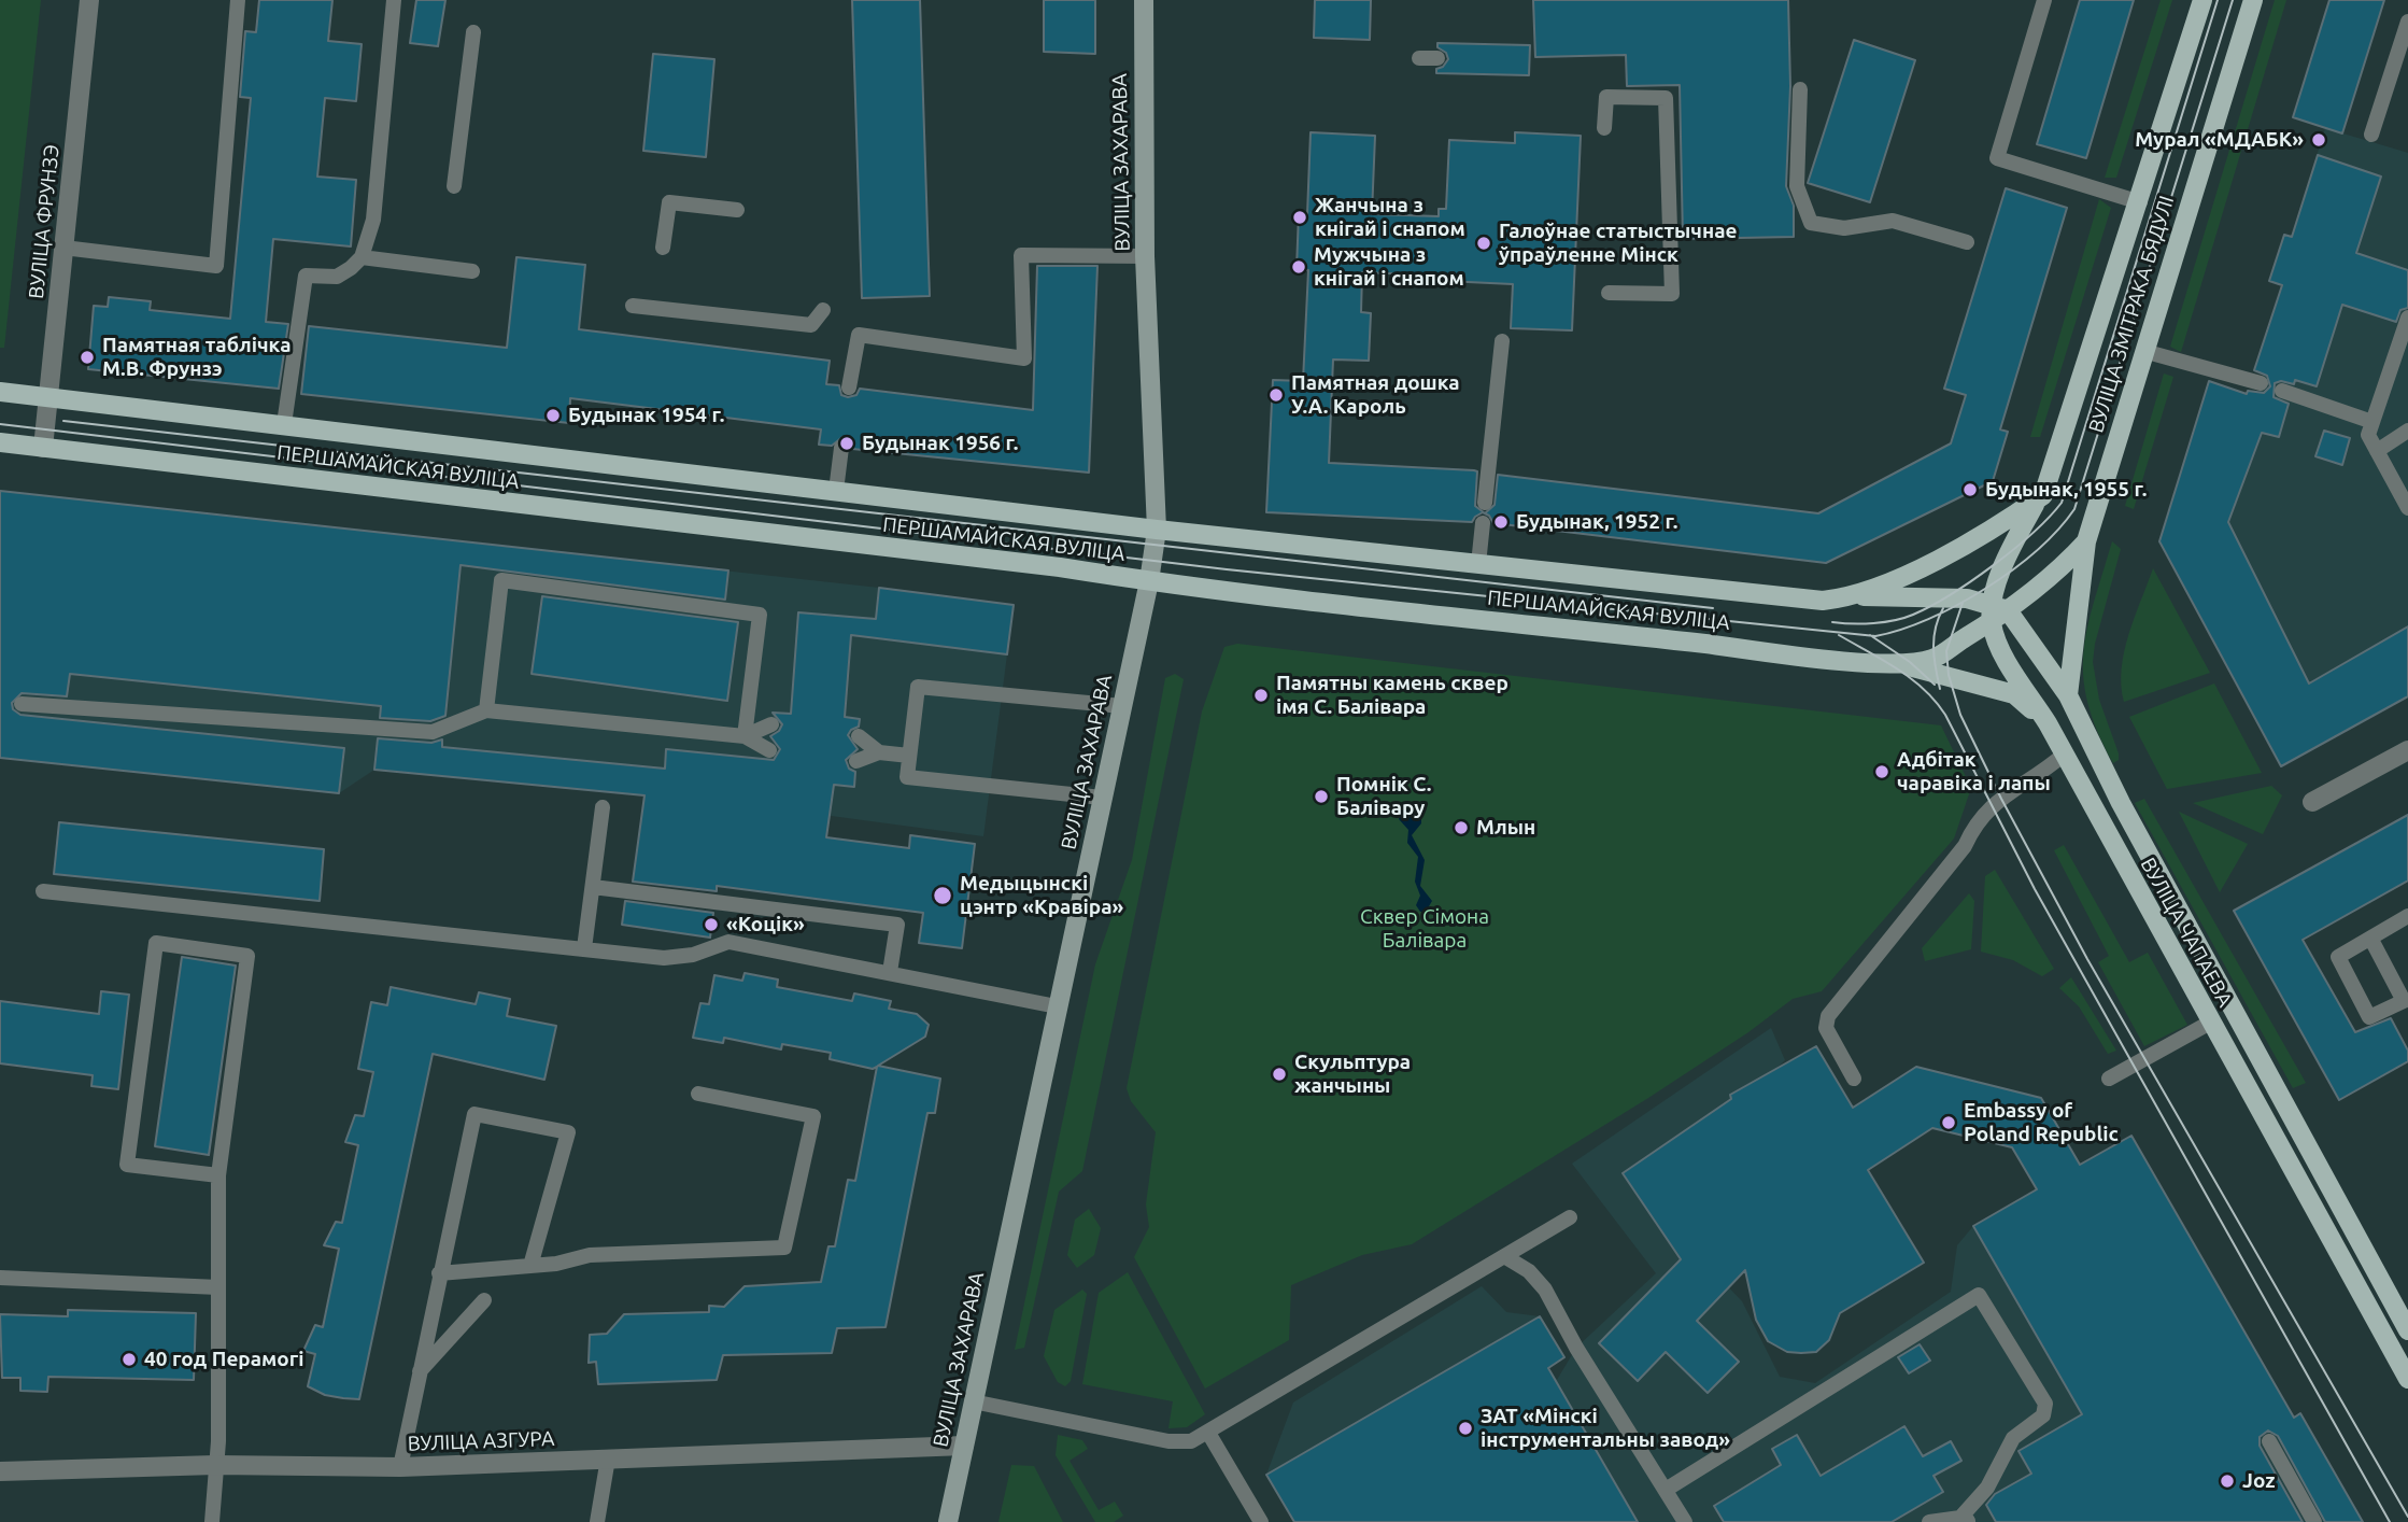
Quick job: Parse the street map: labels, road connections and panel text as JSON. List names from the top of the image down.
{
  "streets": {
    "main road": [
      "ВУЛІЦА ЗАХАРАВА",
      "ВУЛІЦА ЗМІТРАКА БЯДУЛІ",
      "ПЕРШАМАЙСКАЯ ВУЛІЦА",
      "ВУЛІЦА ЧАПАЕВА"
    ],
    "street": ["ВУЛІЦА ФРУНЗЭ", "ВУЛІЦА АЗГУРА"]
  },
  "crossings": [
    ["ВУЛІЦА ЗАХАРАВА", "ПЕРШАМАЙСКАЯ ВУЛІЦА"],
    ["ВУЛІЦА ЗАХАРАВА", "ВУЛІЦА АЗГУРА"],
    ["ВУЛІЦА ФРУНЗЭ", "ПЕРШАМАЙСКАЯ ВУЛІЦА"],
    ["ВУЛІЦА ЗМІТРАКА БЯДУЛІ", "ПЕРШАМАЙСКАЯ ВУЛІЦА"],
    ["ВУЛІЦА ЗМІТРАКА БЯДУЛІ", "ВУЛІЦА ЧАПАЕВА"],
    ["ПЕРШАМАЙСКАЯ ВУЛІЦА", "ВУЛІЦА ЧАПАЕВА"]
  ],
  "parks": ["Сквер Сімона Балівара"],
  "places": [
    "Мурал «МДАБК»",
    "Жанчына з кнігай і снапом",
    "Галоўнае статыстычнае ўпраўленне Мінск",
    "Мужчына з кнігай і снапом",
    "Памятная таблічка М.В. Фрунзэ",
    "Памятная дошка У.А. Кароль",
    "Будынак 1954 г.",
    "Будынак 1956 г.",
    "Будынак, 1955 г.",
    "Будынак, 1952 г.",
    "Памятны камень сквер імя С. Балівара",
    "Адбітак чаравіка і лапы",
    "Помнік С. Балівару",
    "Млын",
    "Медыцынскі цэнтр «Кравіра»",
    "«Коцік»",
    "Скульптура жанчыны",
    "Embassy of Poland Republic",
    "40 год Перамогі",
    "ЗАТ «Мінскі інструментальны завод»",
    "Joz"
  ]
}
